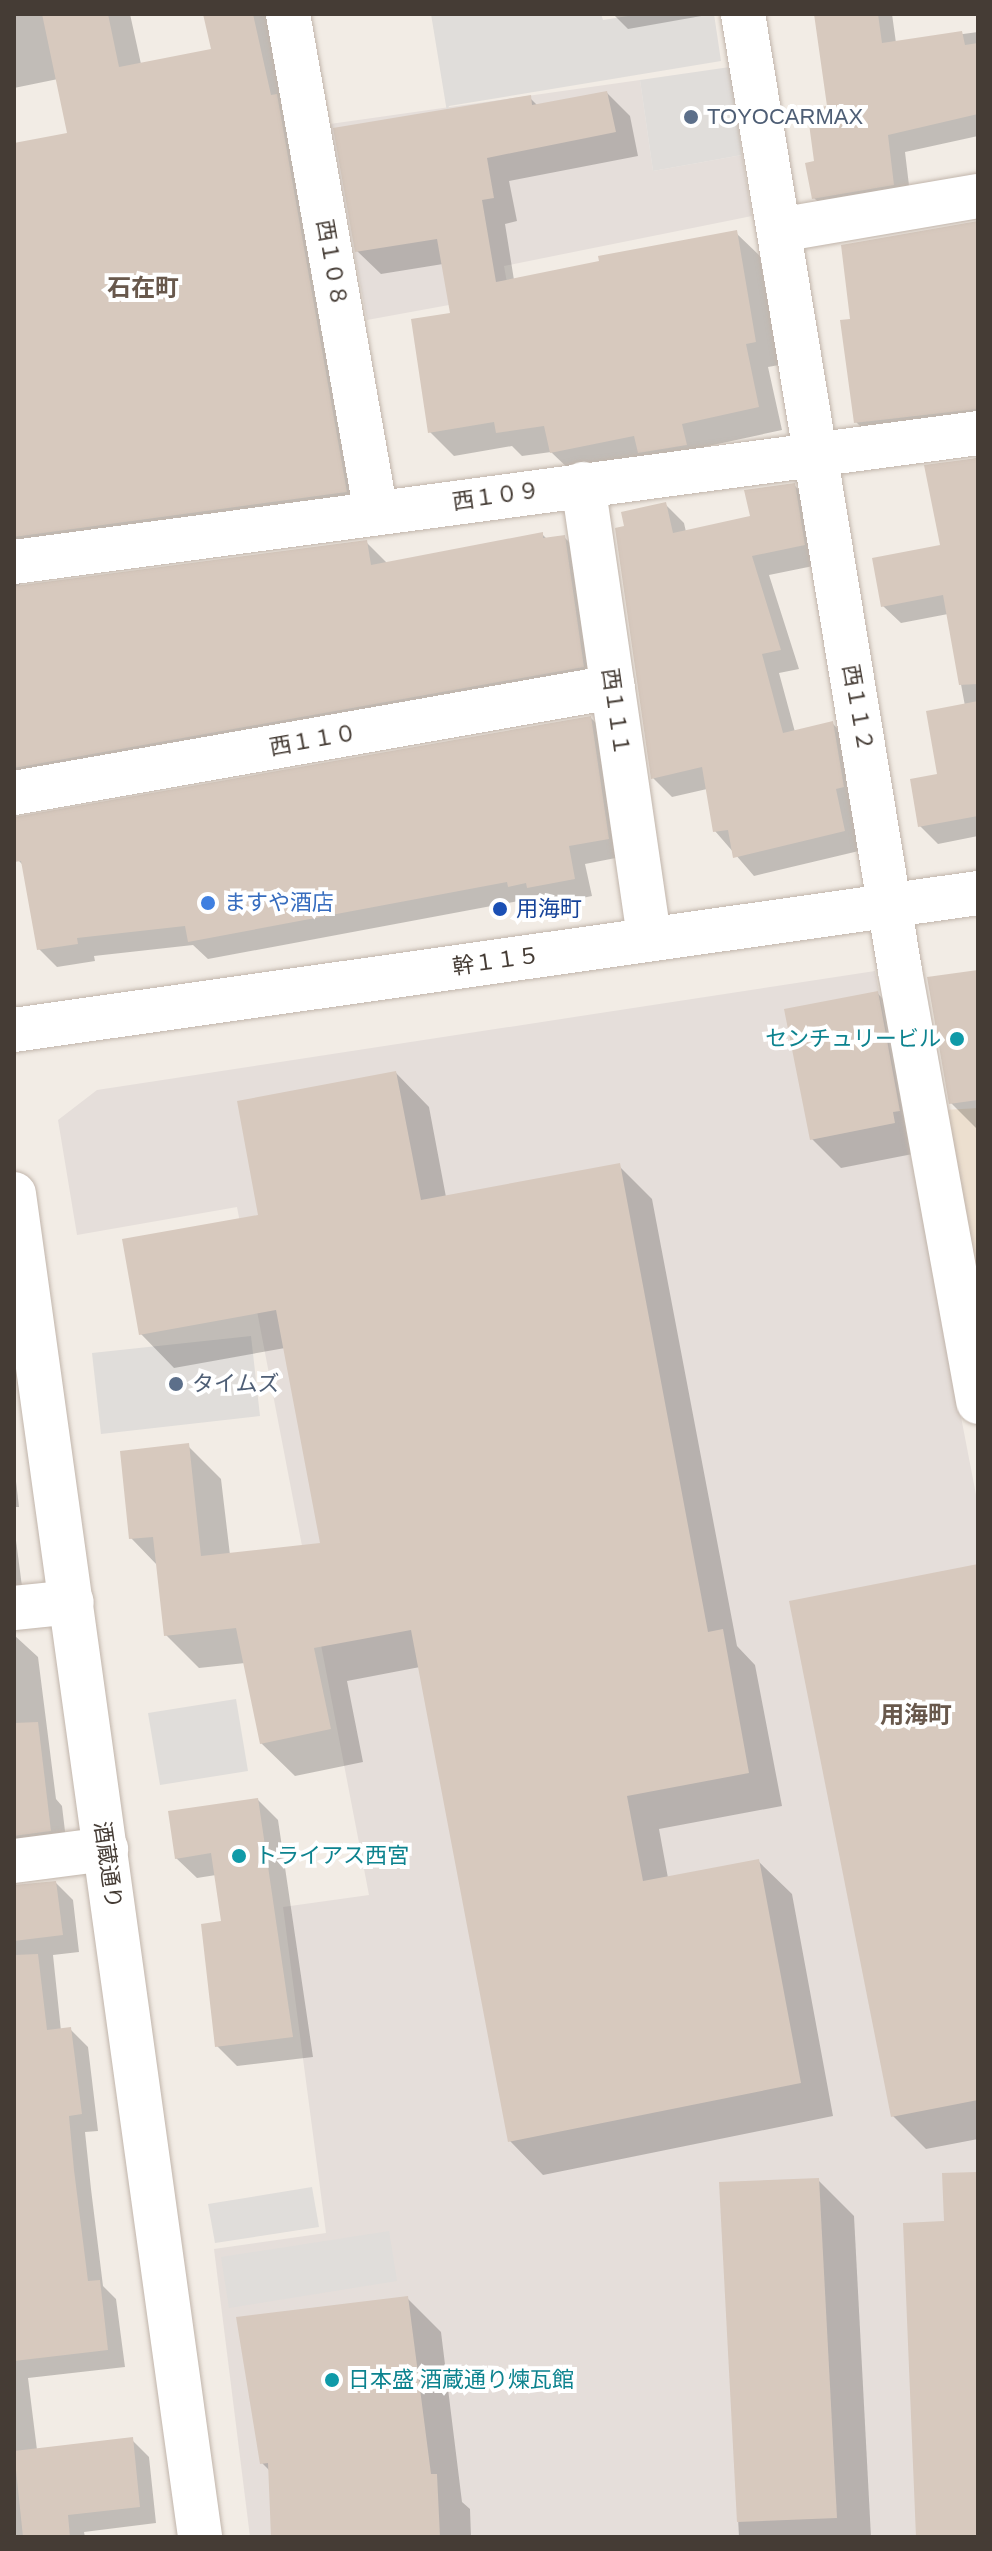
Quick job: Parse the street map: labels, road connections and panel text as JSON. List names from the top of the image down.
{
  "streets": {
    "street": [
      "西１０８",
      "西１０９",
      "西１１２",
      "西１１１",
      "西１１０",
      "幹１１５",
      "酒蔵通り"
    ]
  },
  "crossings": [
    ["西１０８", "西１０９"],
    ["西１０９", "西１１２"],
    ["西１０９", "西１１１"],
    ["西１１２", "幹１１５"],
    ["西１１１", "西１１０"],
    ["西１１１", "幹１１５"]
  ],
  "districts": ["石在町", "用海町"],
  "places": [
    "TOYOCARMAX",
    "ますや酒店",
    "用海町",
    "センチュリービル",
    "タイムズ",
    "トライアス西宮",
    "日本盛 酒蔵通り煉瓦館"
  ]
}
